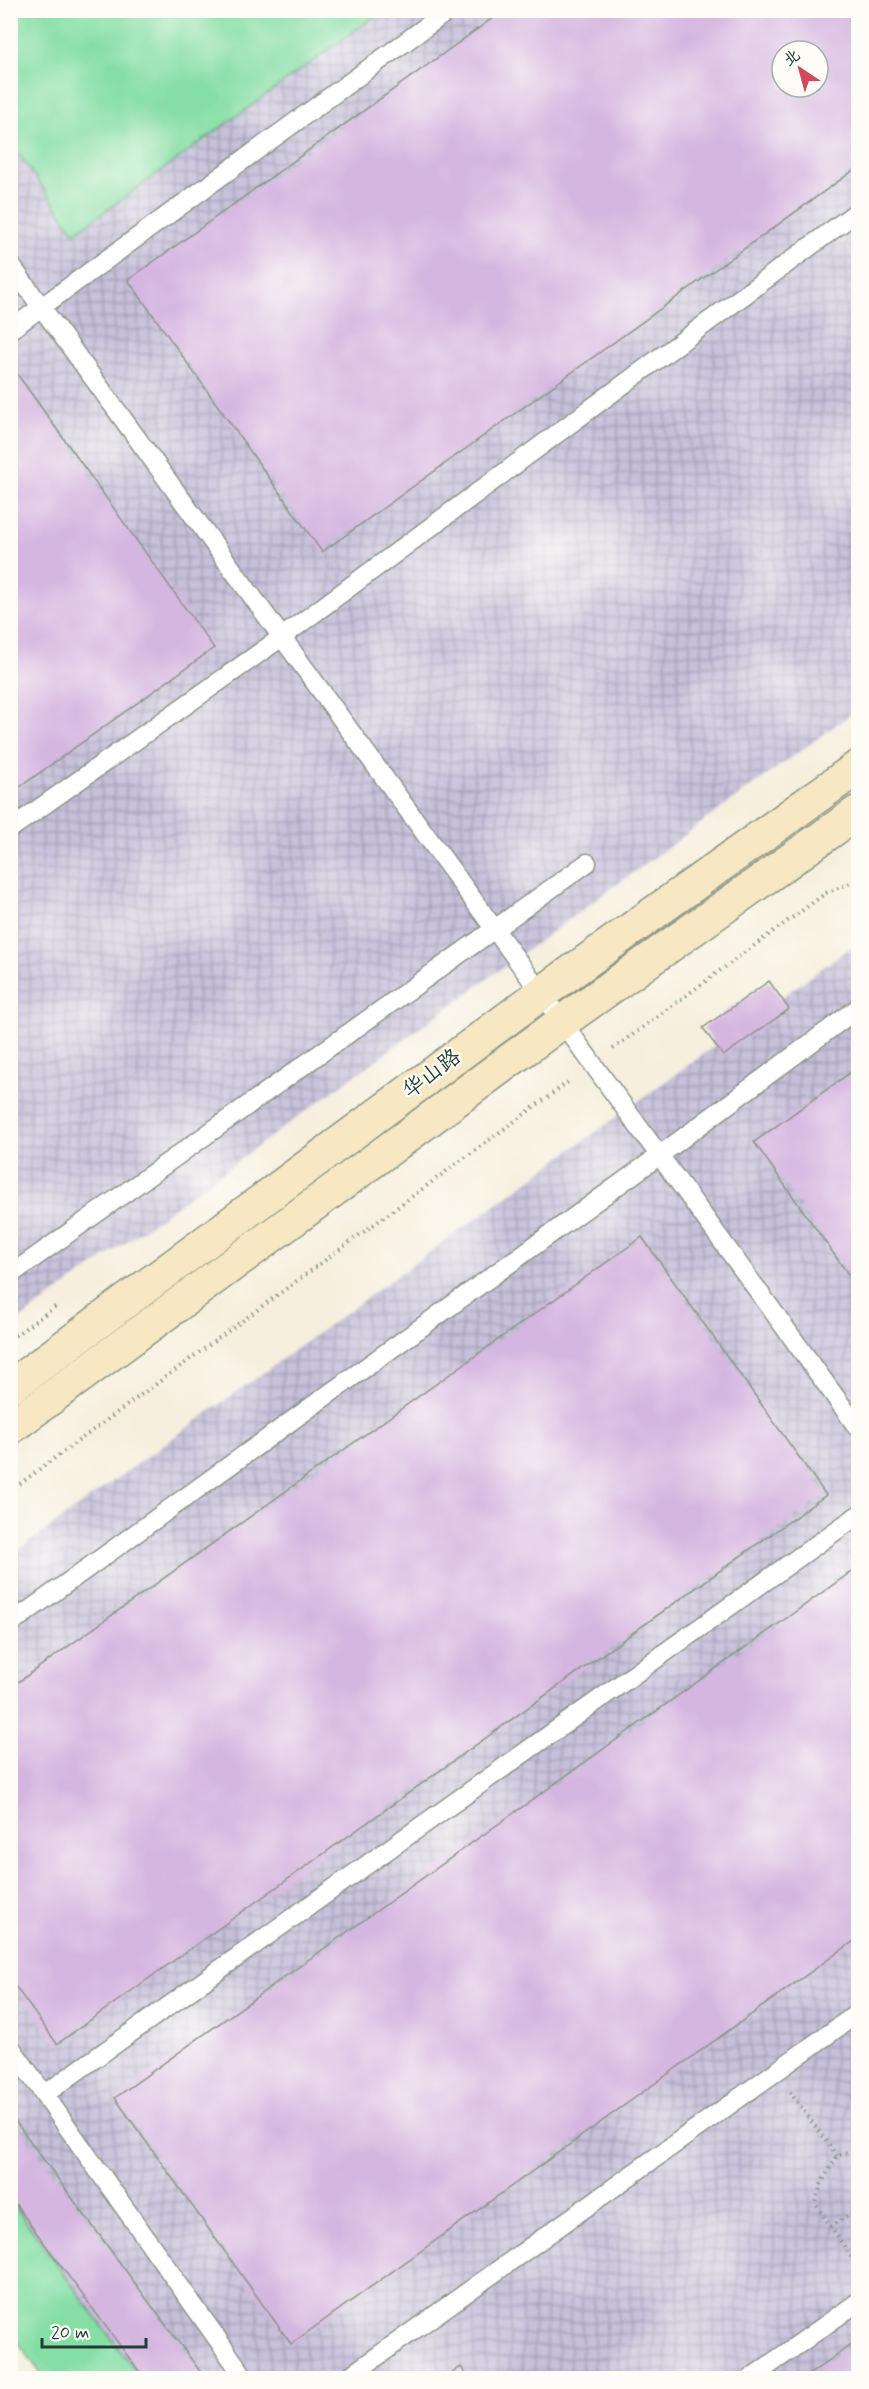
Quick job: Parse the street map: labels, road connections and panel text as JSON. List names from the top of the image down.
{
  "streets": {
    "street": ["华山路"]
  },
  "scale_bar": "20 m",
  "north": "top left"
}
